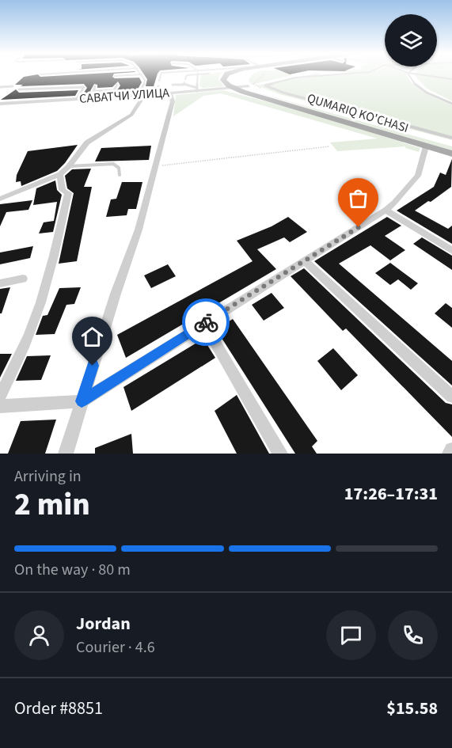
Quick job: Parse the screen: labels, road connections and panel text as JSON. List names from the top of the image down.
{
  "streets": {
    "main road": ["QUMARIQ KO'CHASI"],
    "street": ["САВАТЧИ УЛИЦА"]
  },
  "crossings": [
    ["САВАТЧИ УЛИЦА", "QUMARIQ KO'CHASI"]
  ],
  "page": {
    "heading": ["2 min", "Arriving in", "17:26–17:31"],
    "panel": [
      "Jordan",
      "Courier · 4.6",
      "Order #8851",
      "$15.58"
    ],
    "bar": "On the way · 80 m"
  }
}
